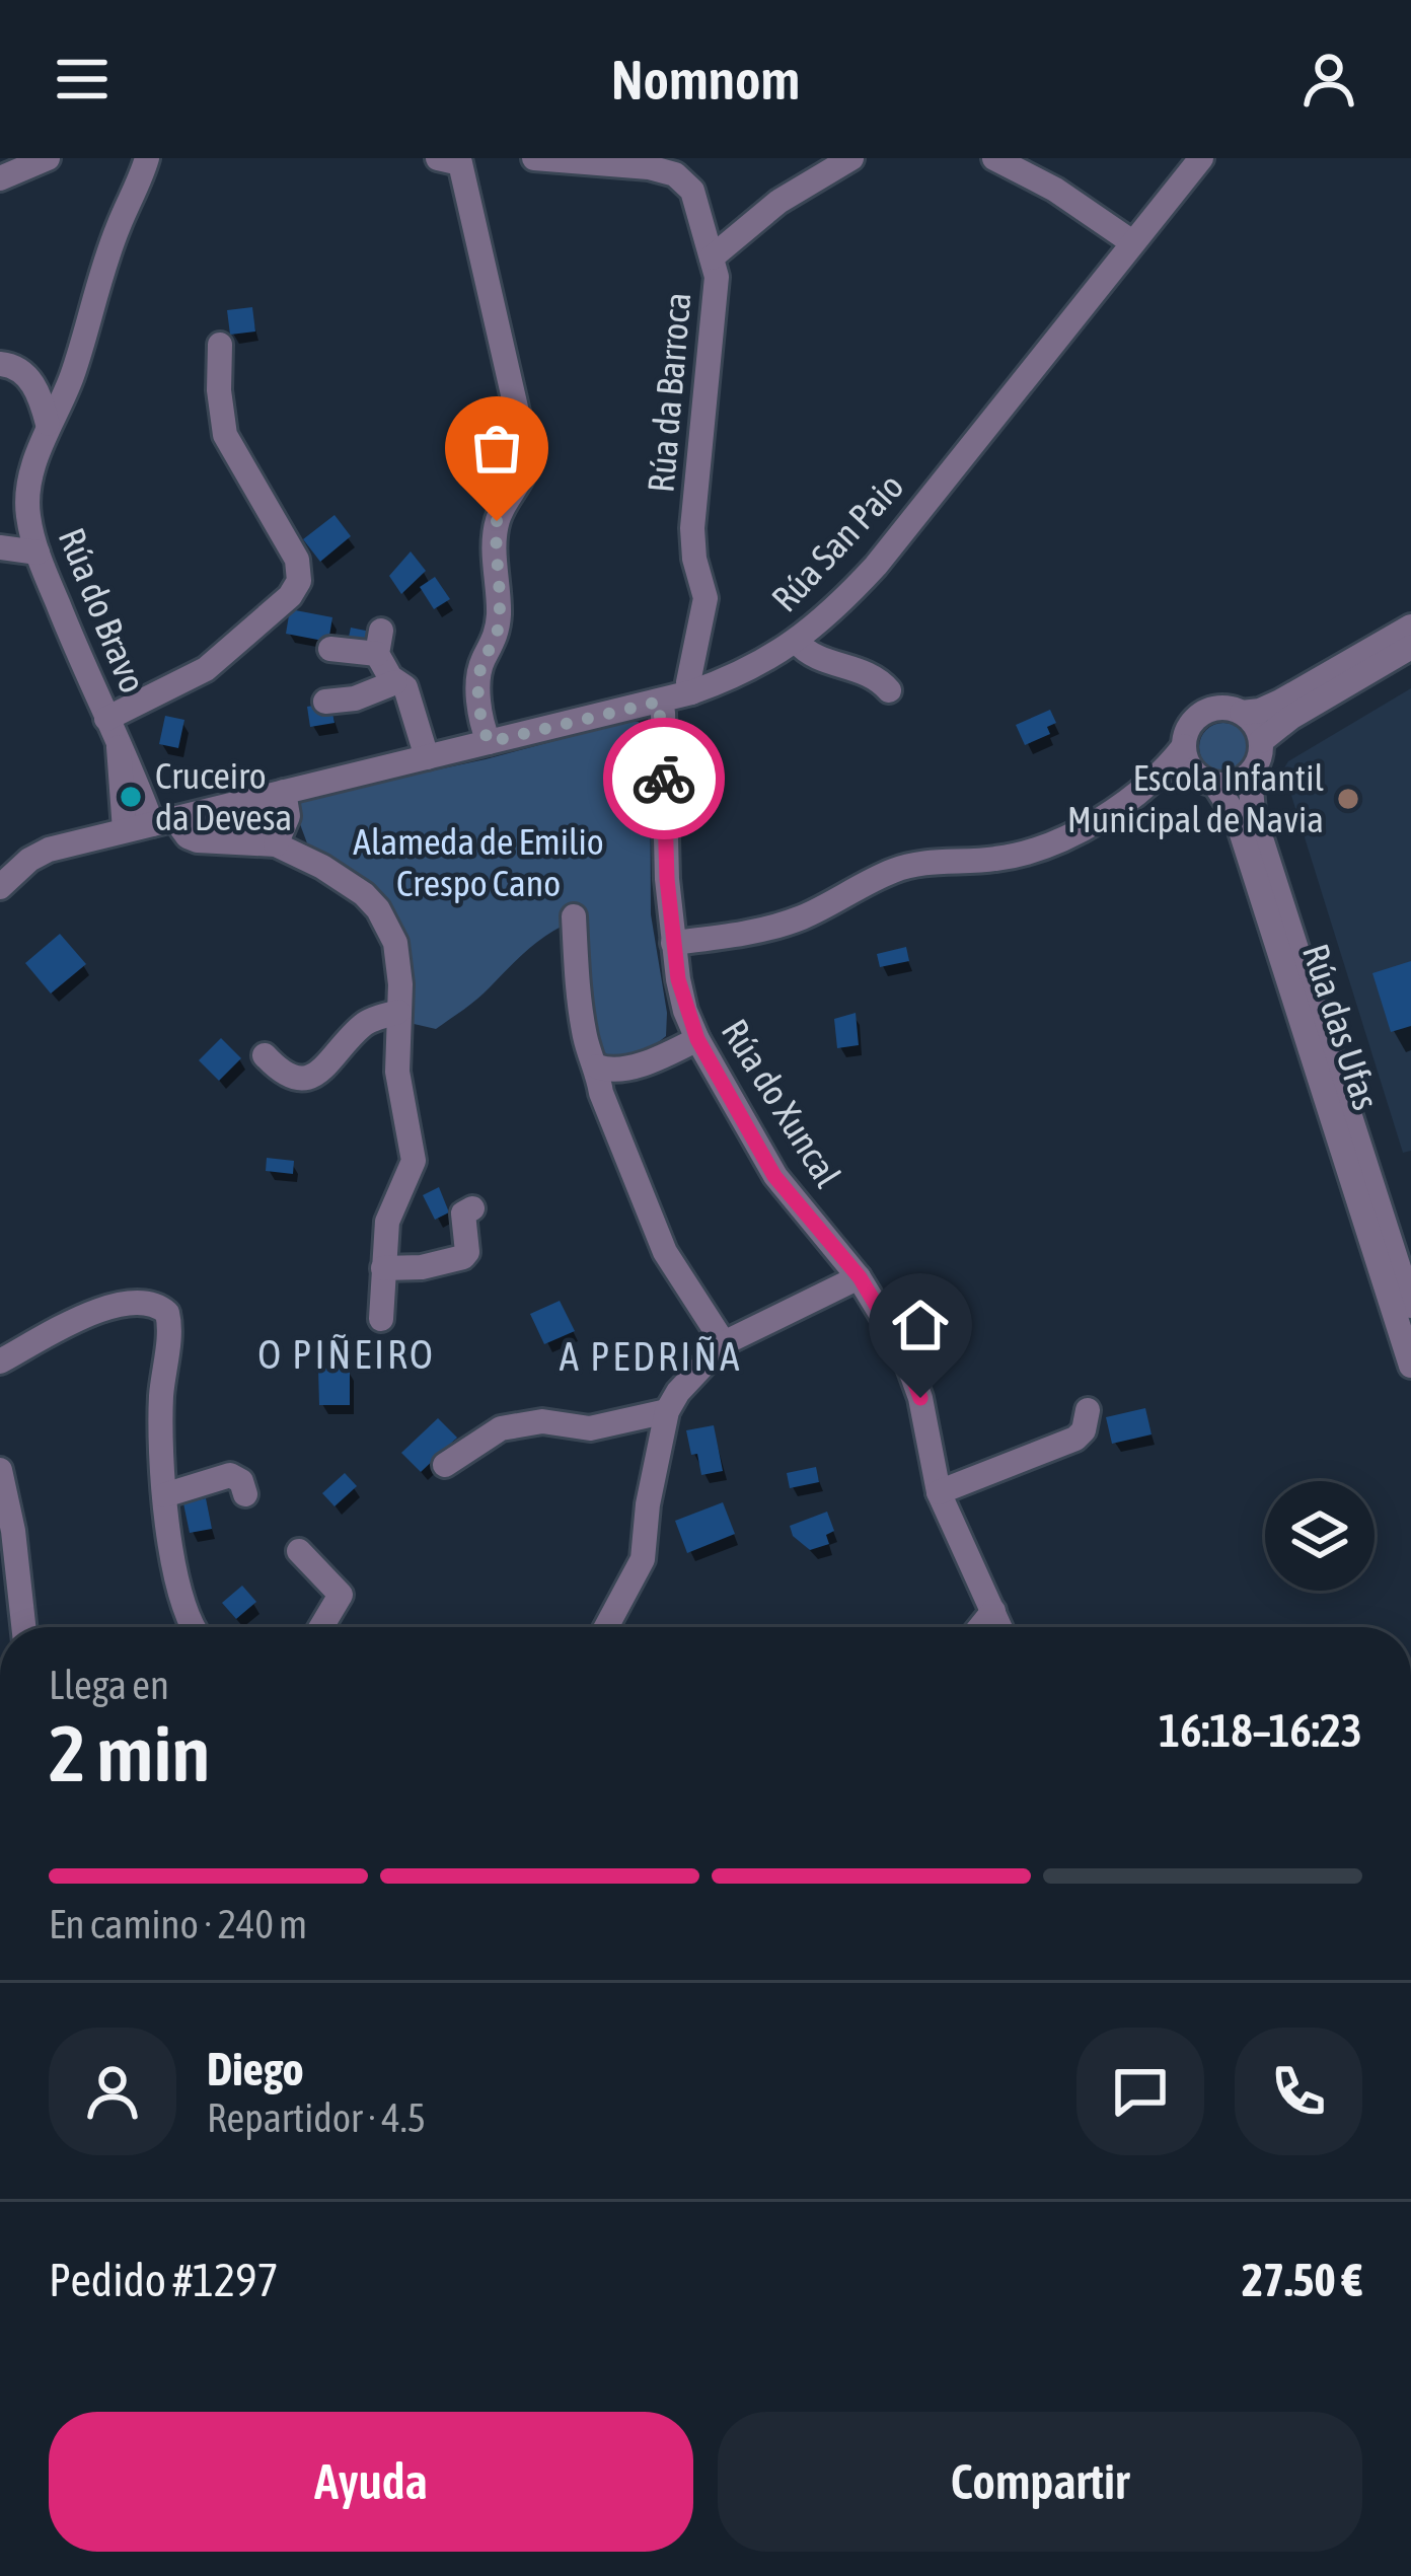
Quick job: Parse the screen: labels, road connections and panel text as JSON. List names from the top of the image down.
{
  "streets": {
    "street": [
      "Rúa da Barroca",
      "Rúa San Paio",
      "Rúa do Bravo",
      "Rúa das Ufas",
      "Rúa do Xuncal"
    ]
  },
  "crossings": [
    ["Rúa da Barroca", "Rúa San Paio"],
    ["Rúa San Paio", "Rúa do Bravo"],
    ["Rúa San Paio", "Rúa do Xuncal"]
  ],
  "districts": ["O PIÑEIRO", "A PEDRIÑA"],
  "parks": ["Alameda de Emilio Crespo Cano"],
  "places": ["Cruceiro da Devesa", "Escola Infantil Municipal de Navia"],
  "page": {
    "header": "Nomnom",
    "heading": ["2 min", "Llega en", "16:18–16:23"],
    "panel": [
      "Diego",
      "Repartidor · 4.5",
      "Pedido #1297",
      "27.50 €"
    ],
    "bar": "En camino · 240 m",
    "buttons": ["Ayuda", "Compartir"]
  }
}
